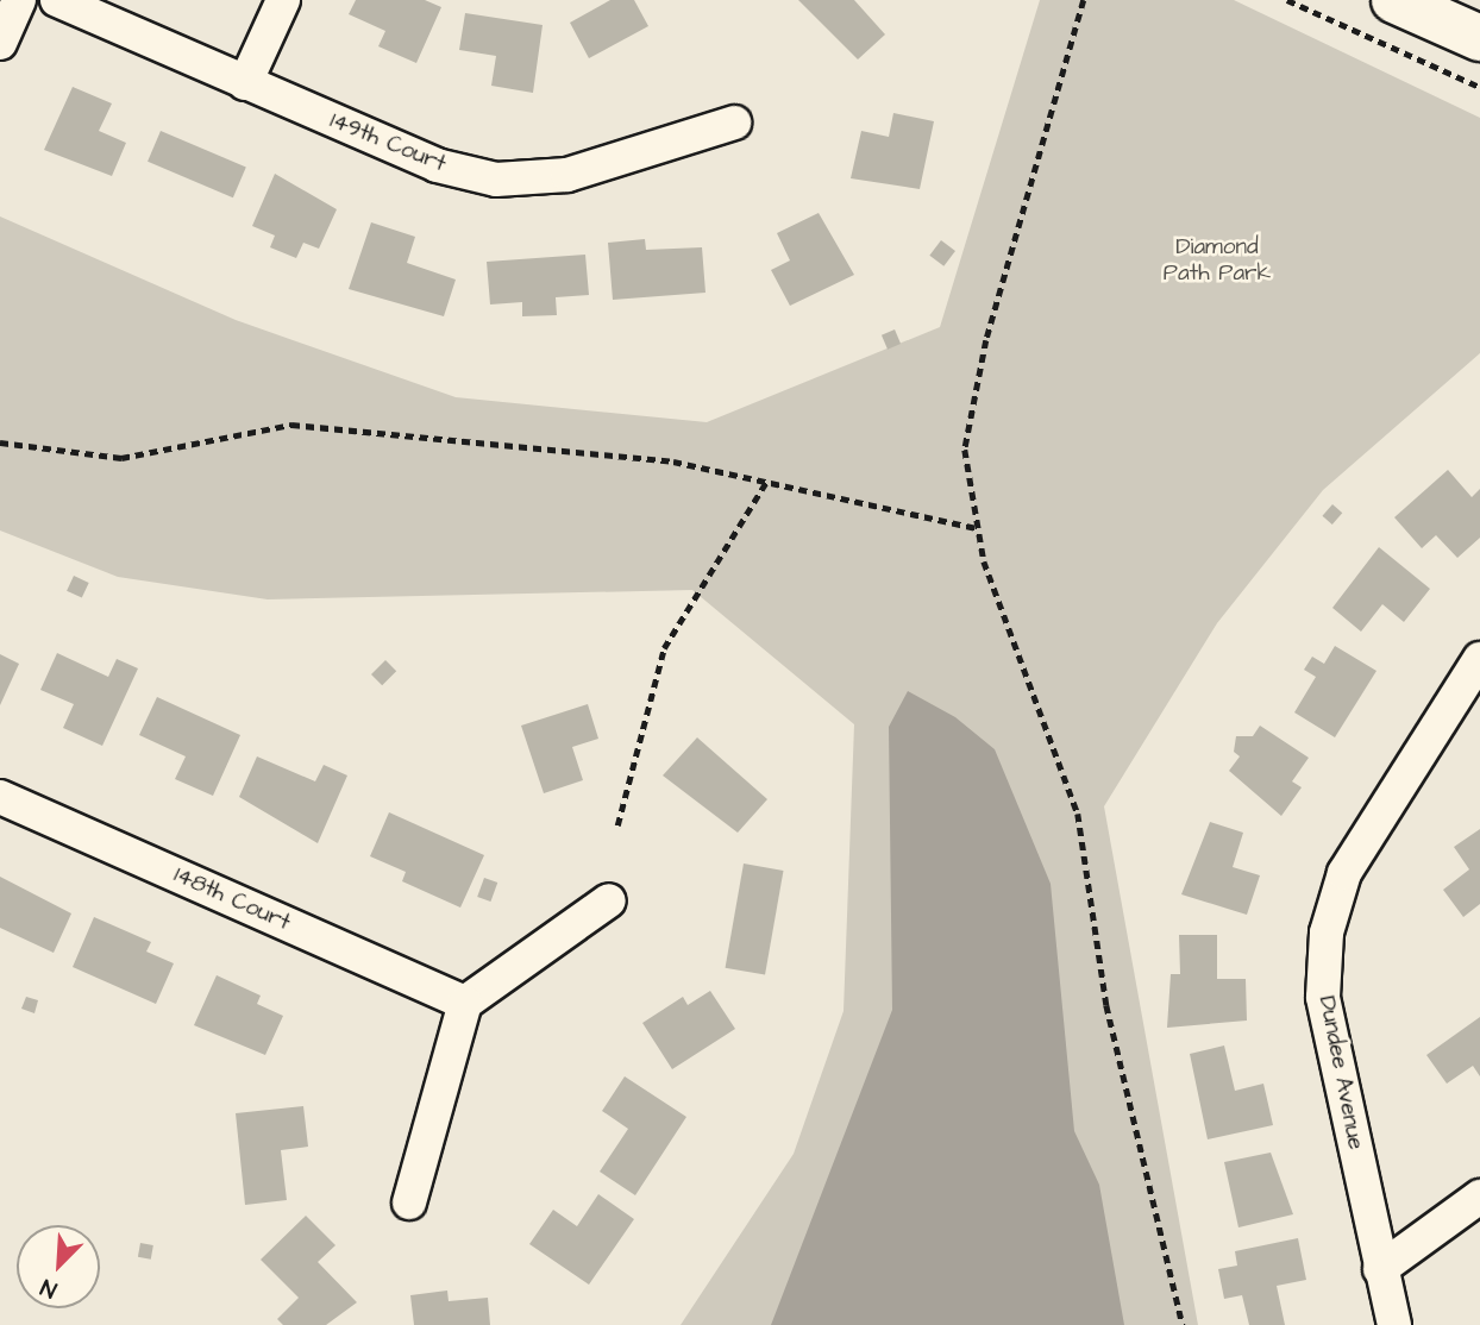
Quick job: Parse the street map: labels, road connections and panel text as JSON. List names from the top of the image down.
{
  "streets": {
    "street": ["149th Court", "148th Court", "Dundee Avenue"]
  },
  "parks": ["Diamond Path Park"],
  "north": "bottom left"
}
